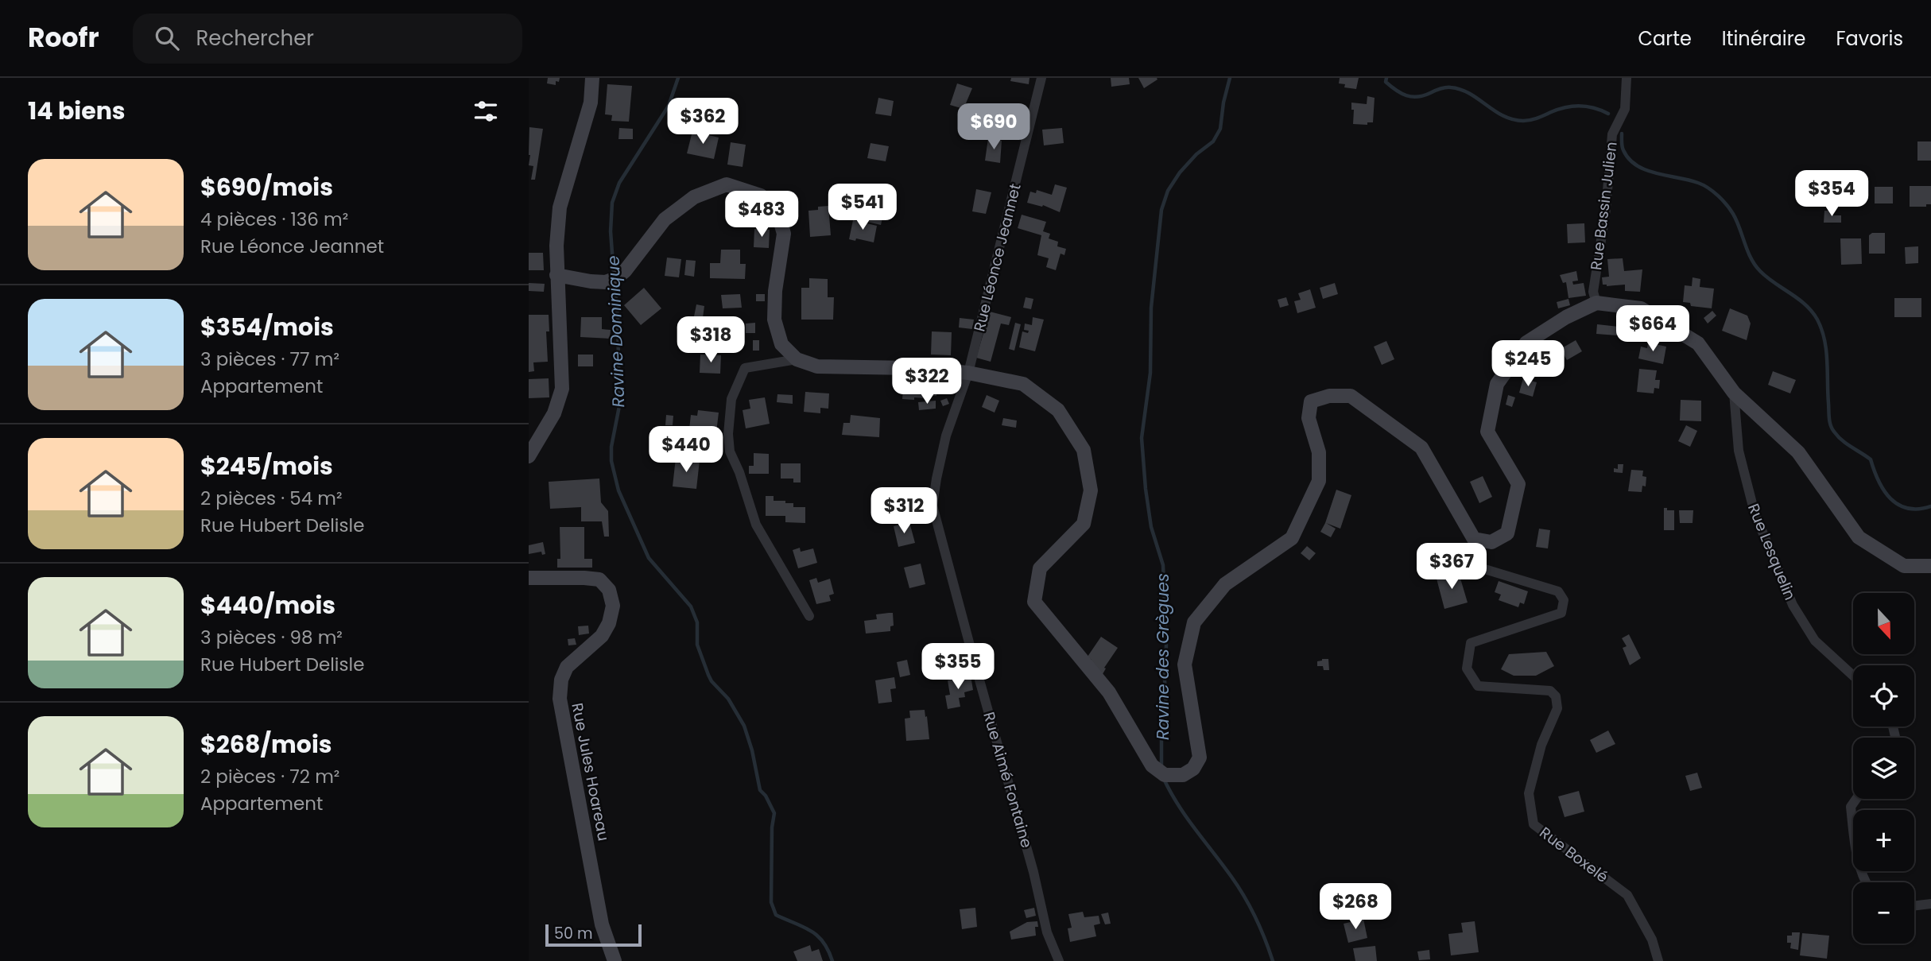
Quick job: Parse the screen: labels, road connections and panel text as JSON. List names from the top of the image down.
{
  "streets": {
    "main road": ["Rue Jules Hoareau"],
    "street": [
      "Rue Bassin Julien",
      "Rue Léonce Jeannet",
      "Rue Lesquelin",
      "Rue Aimé Fontaine",
      "Rue Boxelé"
    ]
  },
  "crossings": [
    ["Rue Léonce Jeannet", "Rue Aimé Fontaine"]
  ],
  "water": ["Ravine Dominique", "Ravine des Grègues"],
  "scale_bar": "50 m",
  "north": "bottom",
  "page": {
    "header": "Roofr",
    "search": "Rechercher",
    "nav": ["Carte", "Itinéraire", "Favoris"],
    "heading": "14 biens",
    "price": [
      "$362",
      "$690",
      "$354",
      "$541",
      "$483",
      "$664",
      "$318",
      "$245",
      "$322",
      "$440",
      "$312",
      "$367",
      "$355",
      "$268"
    ],
    "list": [
      {
        "name": "$690/mois",
        "note": "4 pièces · 136 m² · Rue Léonce Jeannet"
      },
      {
        "name": "$354/mois",
        "note": "3 pièces · 77 m² · Appartement"
      },
      {
        "name": "$245/mois",
        "note": "2 pièces · 54 m² · Rue Hubert Delisle"
      },
      {
        "name": "$440/mois",
        "note": "3 pièces · 98 m² · Rue Hubert Delisle"
      },
      {
        "name": "$268/mois",
        "note": "2 pièces · 72 m² · Appartement"
      }
    ],
    "map_buttons": ["+", "−"],
    "scale": "50 m"
  }
}
